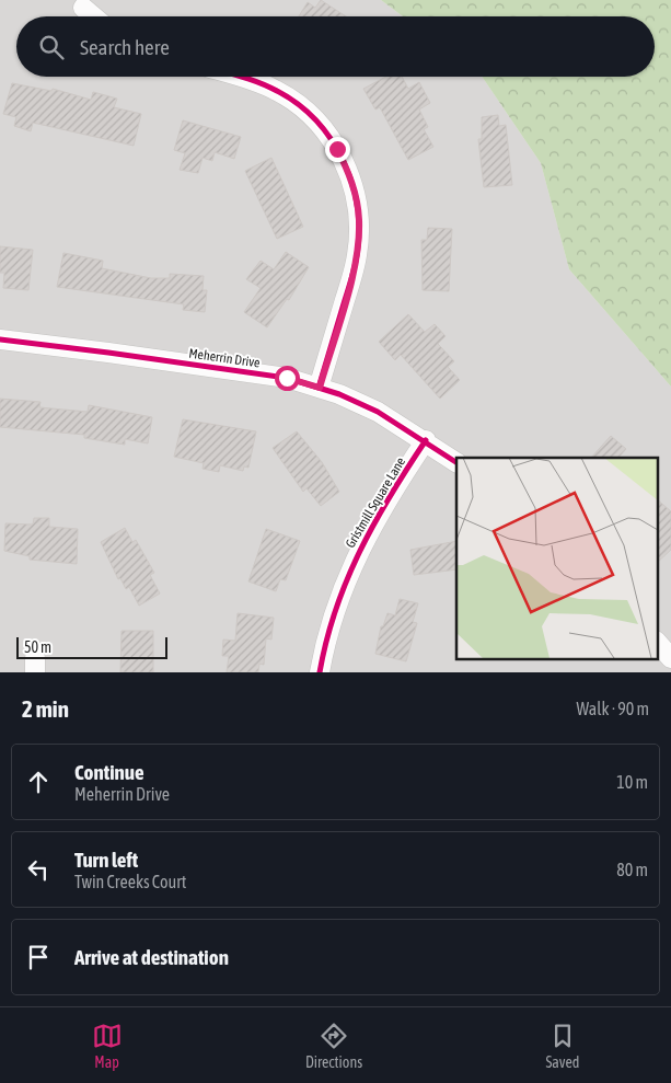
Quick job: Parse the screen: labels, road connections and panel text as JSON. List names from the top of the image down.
{
  "streets": {
    "street": ["Meherrin Drive", "Gristmill Square Lane"]
  },
  "crossings": [
    ["Meherrin Drive", "Gristmill Square Lane"]
  ],
  "scale_bar": "50 m",
  "page": {
    "search": "Search here",
    "scale": "50 m",
    "heading": ["2 min", "Walk · 90 m"],
    "list": [
      ["Continue", "Meherrin Drive", "10 m"],
      ["Turn left", "Twin Creeks Court", "80 m"],
      "Arrive at destination"
    ],
    "nav": ["Map", "Directions", "Saved"]
  }
}
